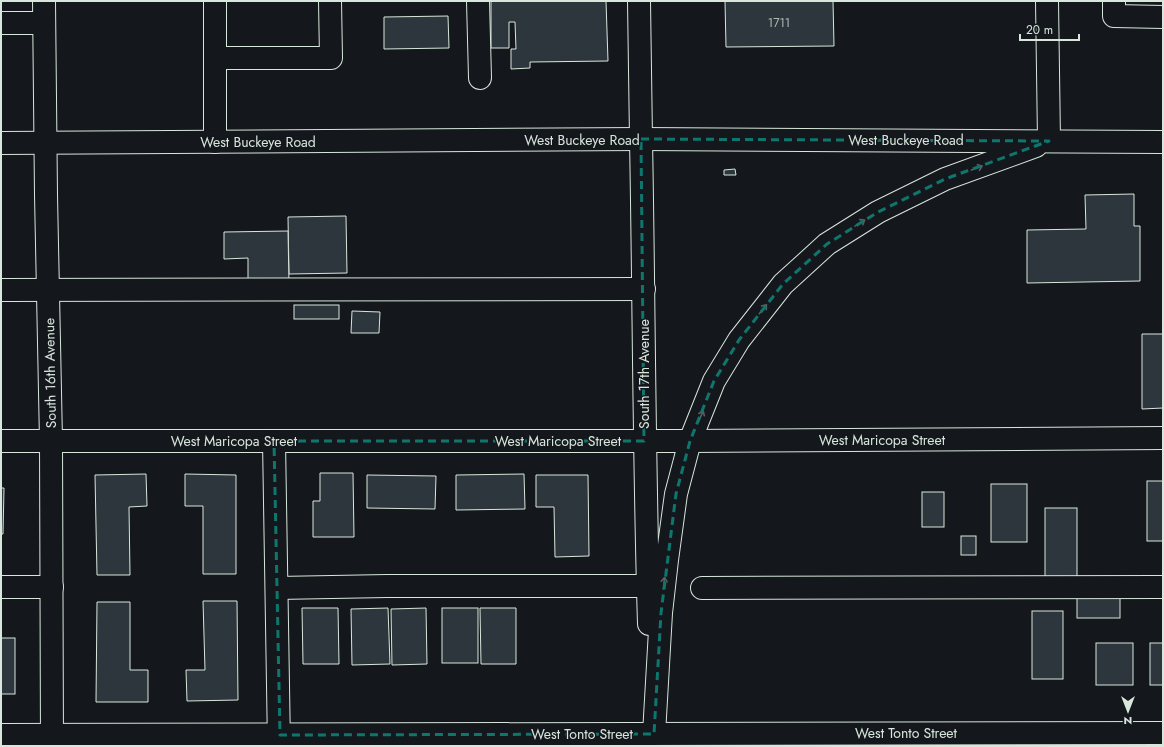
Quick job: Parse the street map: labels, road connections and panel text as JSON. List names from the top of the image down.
{
  "streets": {
    "street": [
      "West Buckeye Road",
      "South 16th Avenue",
      "South 17th Avenue",
      "West Maricopa Street",
      "West Tonto Street"
    ]
  },
  "crossings": [
    ["West Buckeye Road", "South 16th Avenue"],
    ["West Buckeye Road", "South 17th Avenue"],
    ["South 16th Avenue", "West Maricopa Street"],
    ["South 16th Avenue", "West Tonto Street"],
    ["South 17th Avenue", "West Maricopa Street"],
    ["South 17th Avenue", "West Tonto Street"]
  ],
  "house_numbers": ["1711"],
  "scale_bar": "20 m",
  "north": "bottom"
}
